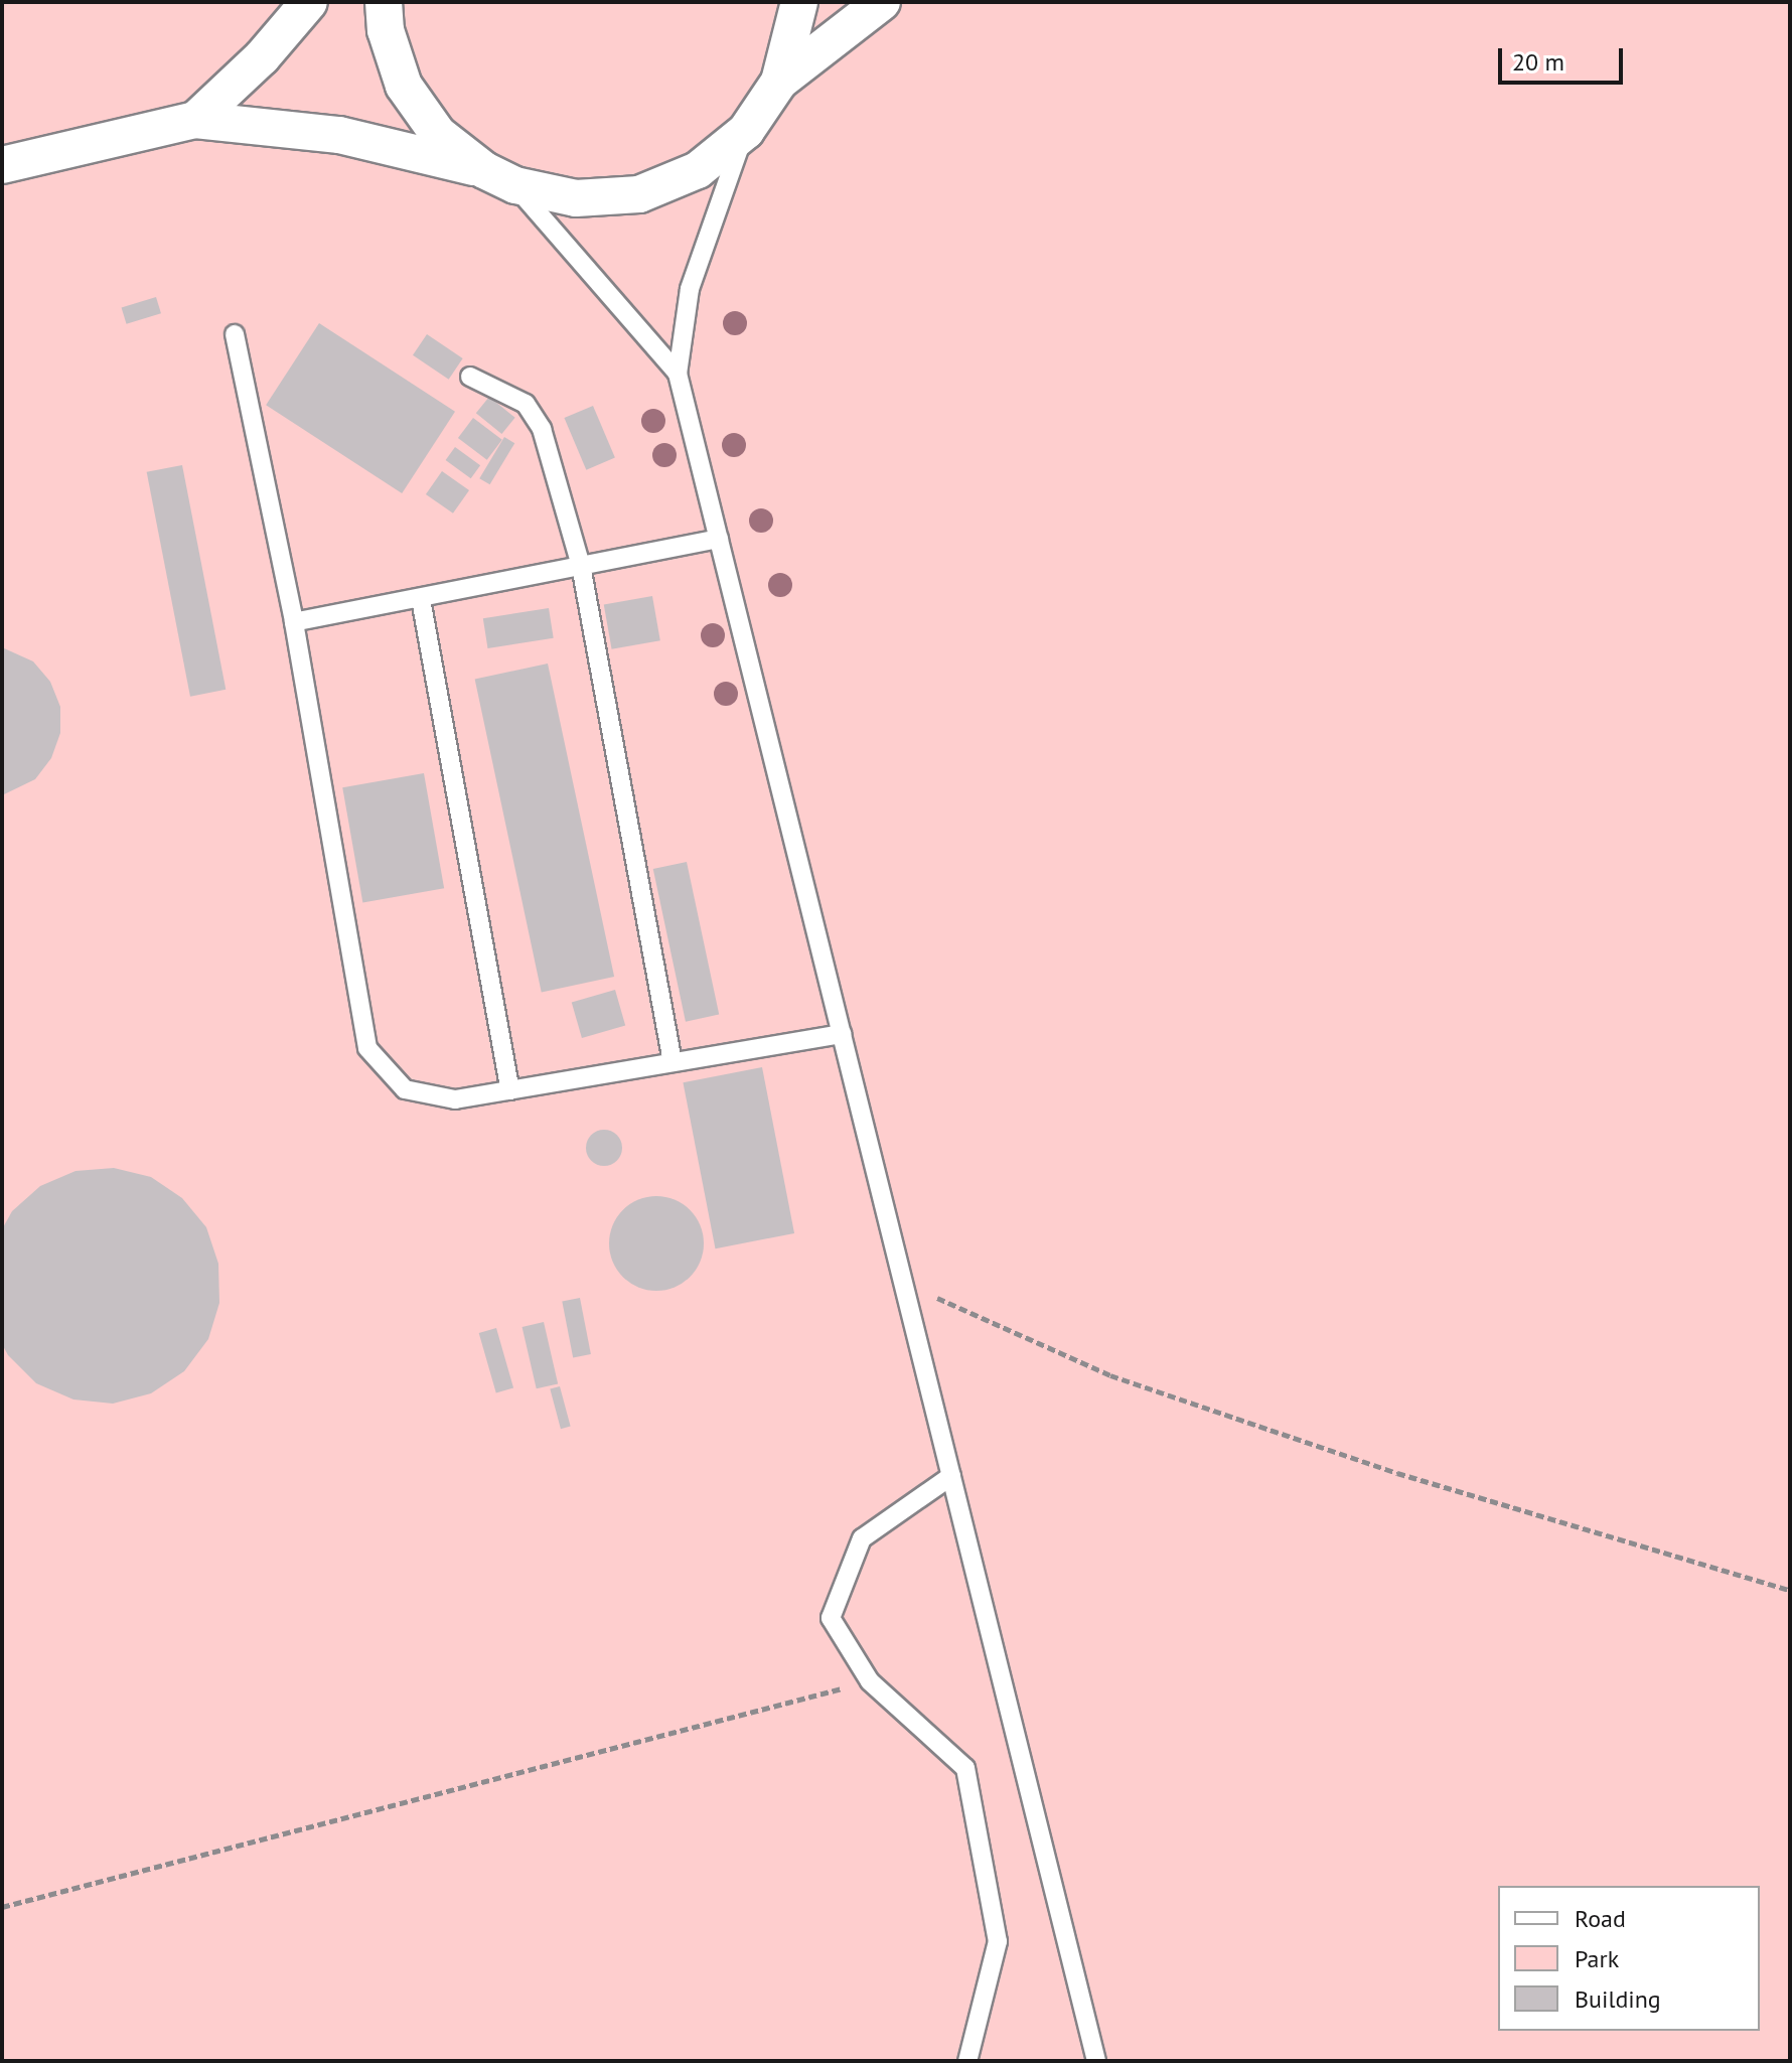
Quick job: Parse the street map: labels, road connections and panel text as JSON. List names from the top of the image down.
{
  "legend": ["Road", "Park", "Building"],
  "scale_bar": "20 m"
}
